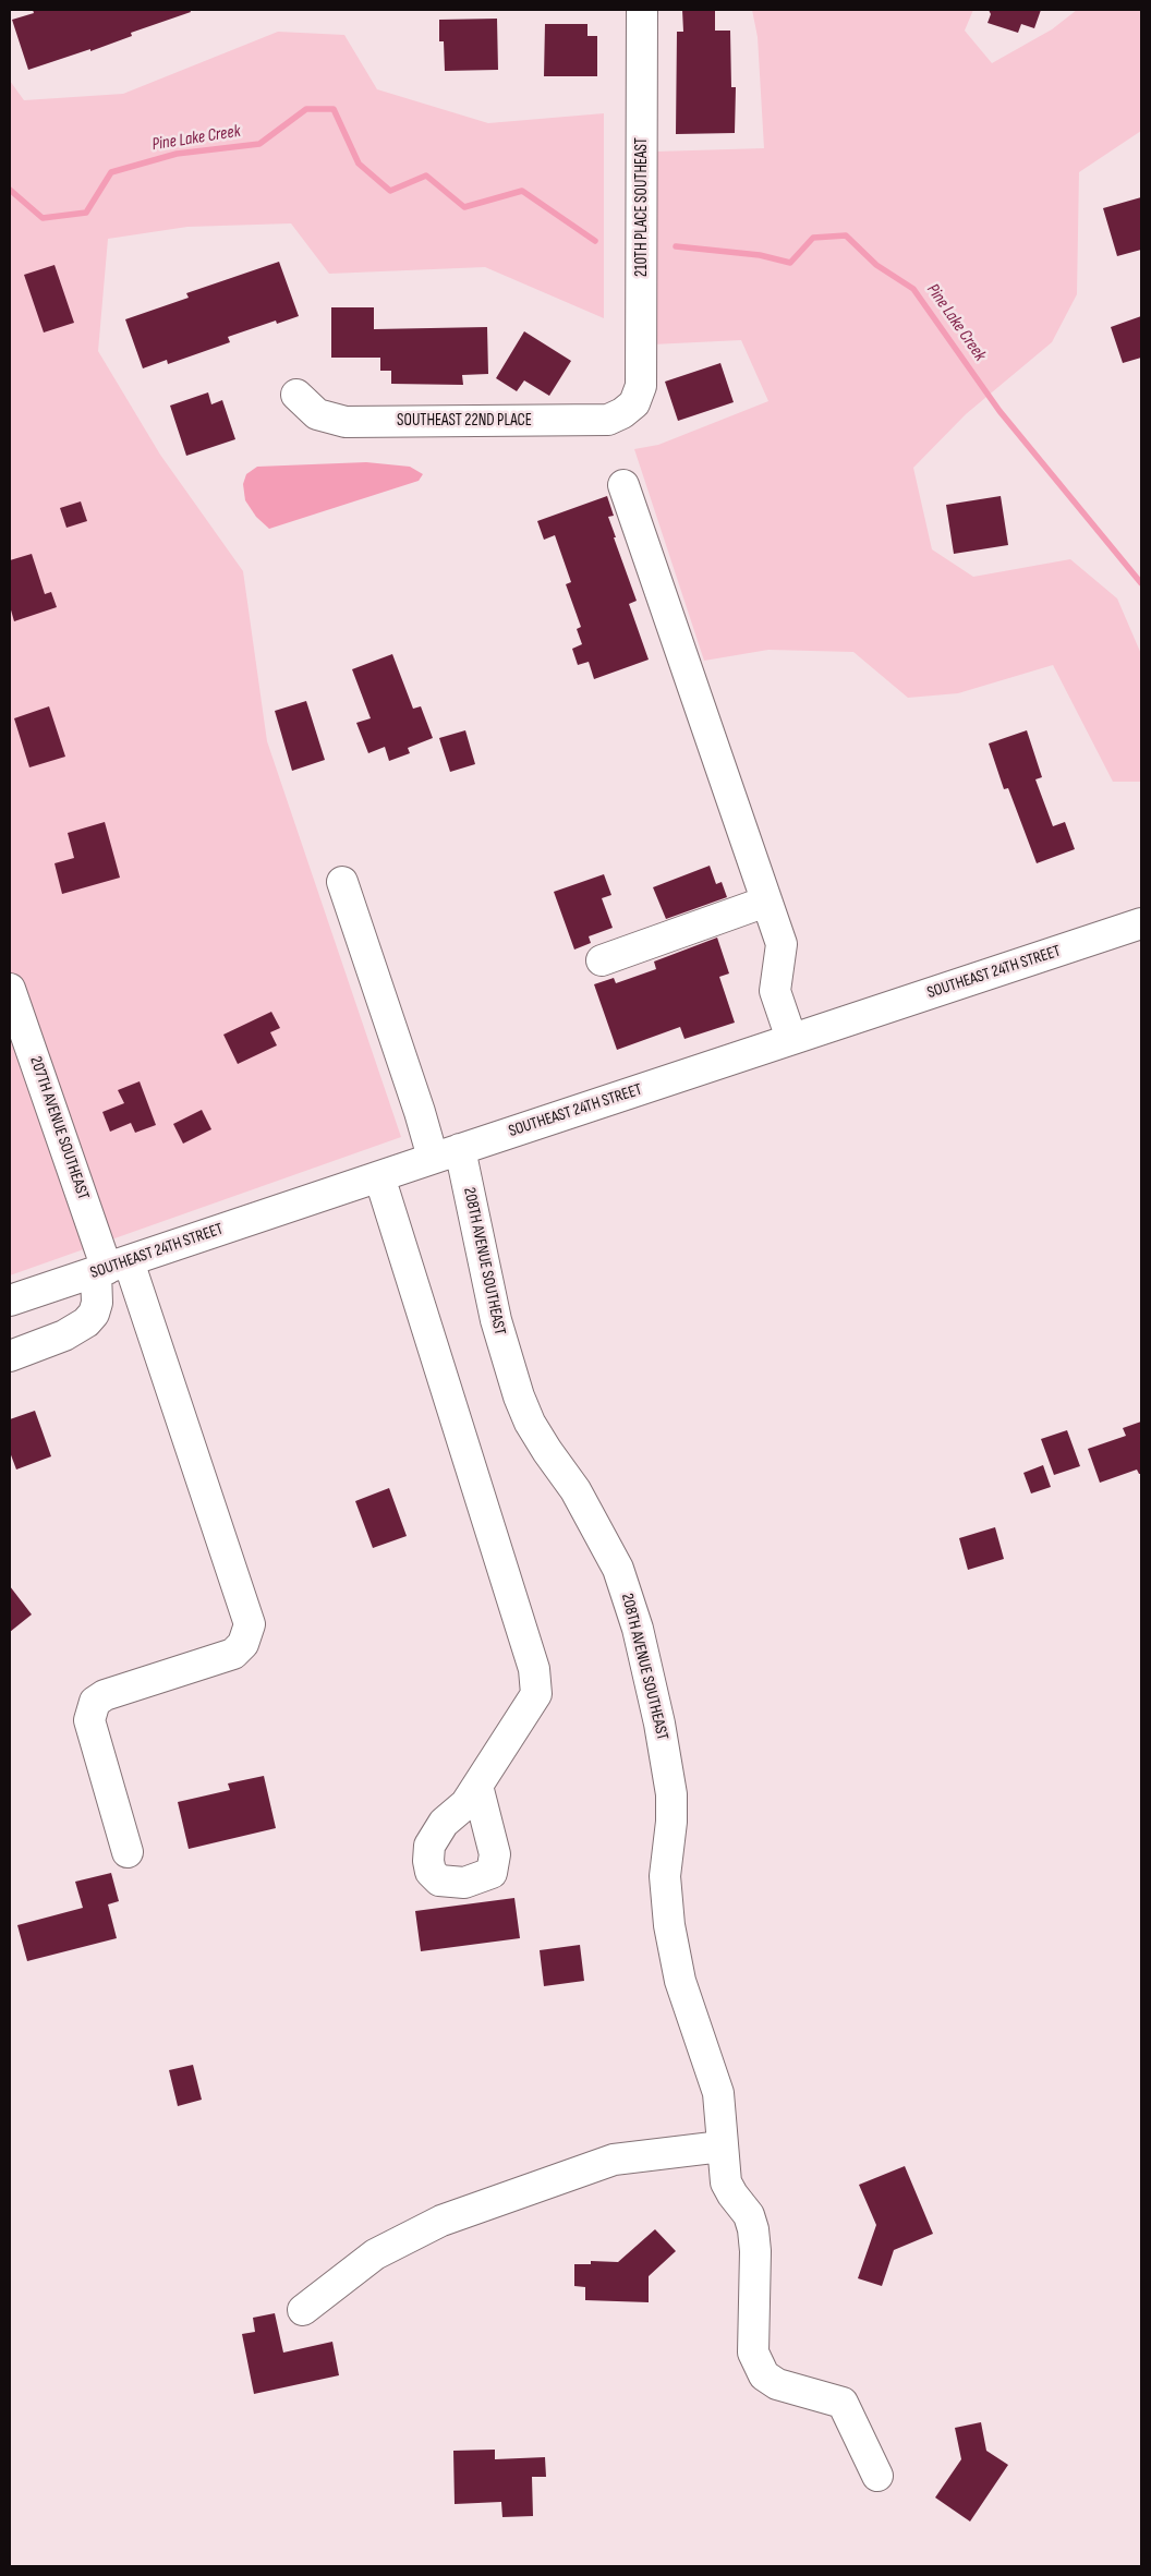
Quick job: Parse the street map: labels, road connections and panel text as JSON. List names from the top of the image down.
{
  "streets": {
    "street": [
      "210TH PLACE SOUTHEAST",
      "SOUTHEAST 22ND PLACE",
      "SOUTHEAST 24TH STREET",
      "207TH AVENUE SOUTHEAST",
      "208TH AVENUE SOUTHEAST"
    ]
  },
  "crossings": [
    ["210TH PLACE SOUTHEAST", "SOUTHEAST 22ND PLACE"],
    ["SOUTHEAST 24TH STREET", "207TH AVENUE SOUTHEAST"],
    ["SOUTHEAST 24TH STREET", "208TH AVENUE SOUTHEAST"]
  ],
  "water": ["Pine Lake Creek"]
}
